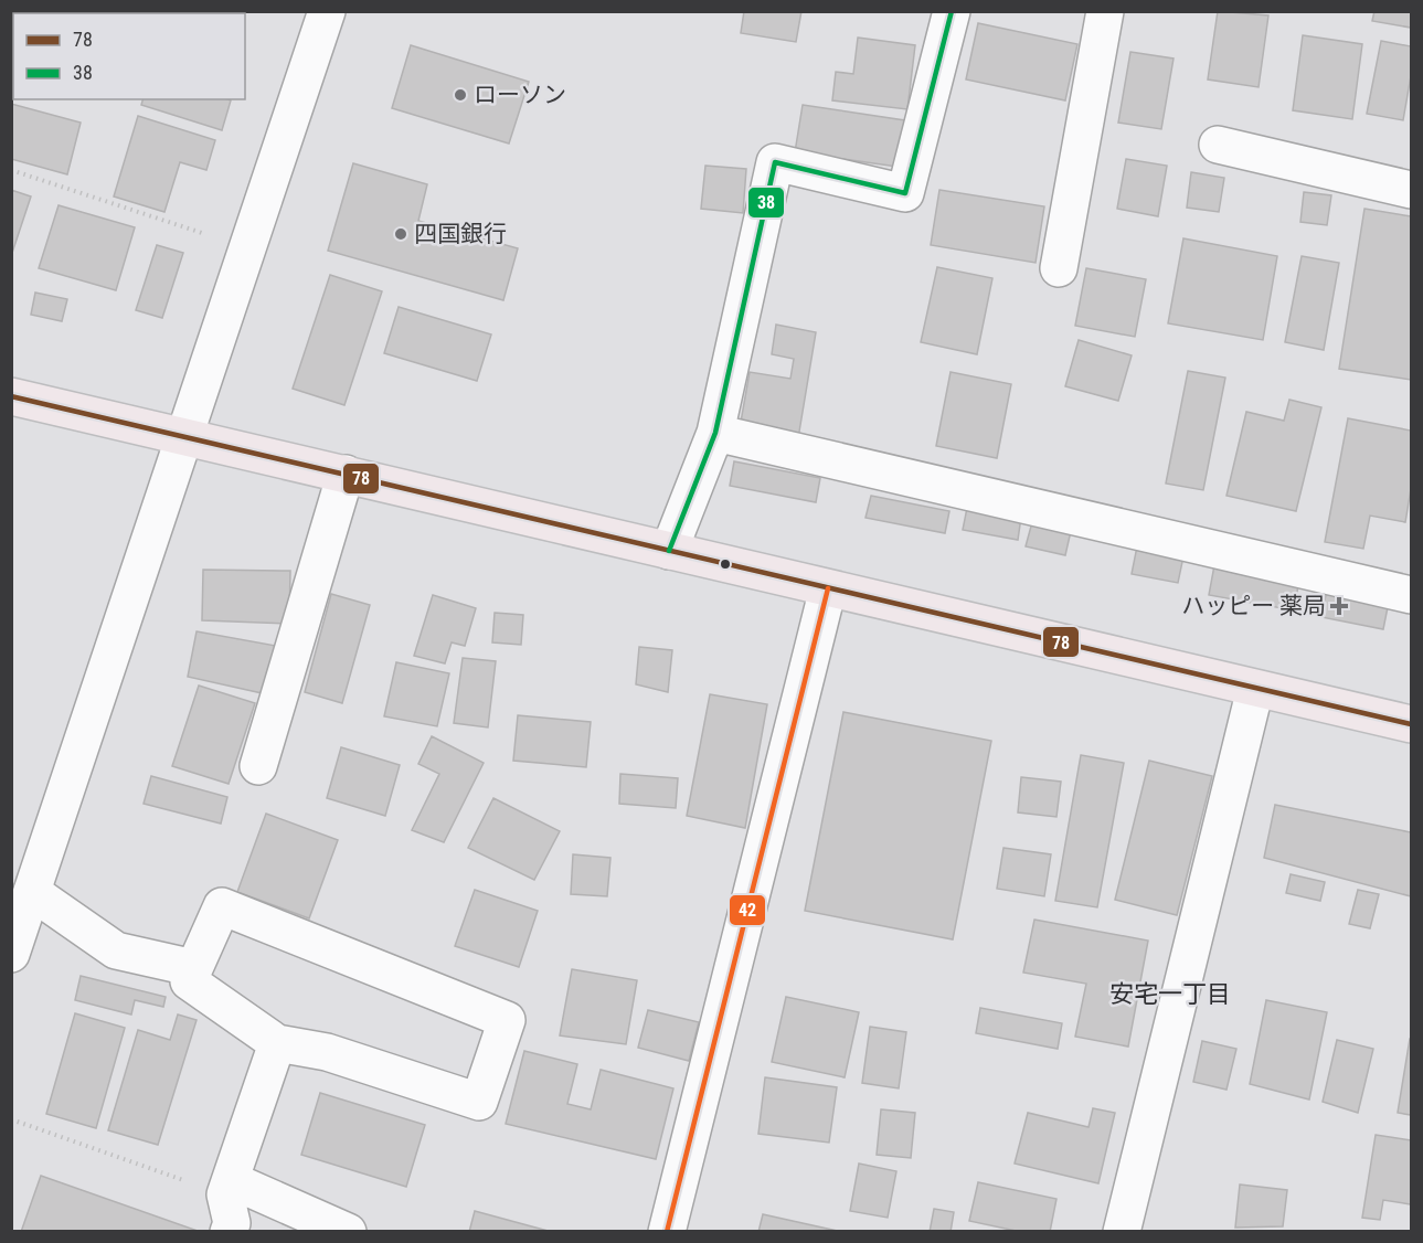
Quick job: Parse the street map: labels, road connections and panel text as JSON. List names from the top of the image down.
{
  "districts": ["安宅一丁目"],
  "places": {
    "other": ["ローソン", "四国銀行"],
    "health": ["ハッピー 薬局"]
  },
  "lines": ["transit line 38", "transit line 78", "transit line 42"],
  "legend": ["78", "38"]
}
